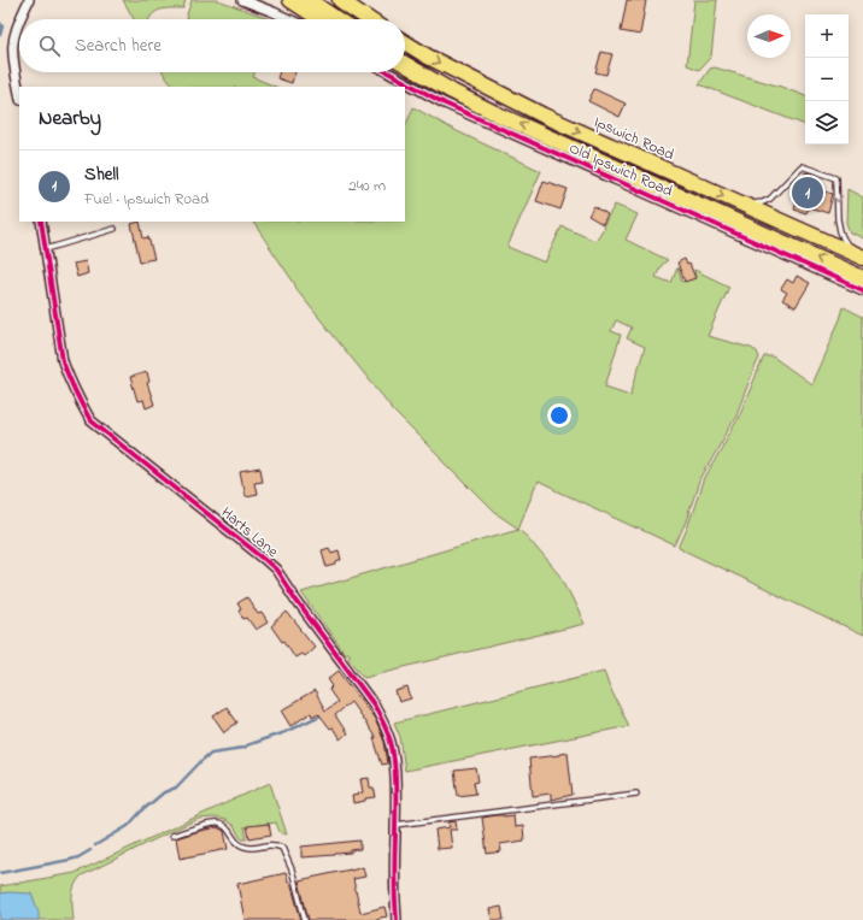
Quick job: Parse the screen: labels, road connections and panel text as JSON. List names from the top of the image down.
{
  "streets": {
    "highway": ["Ipswich Road"],
    "street": ["Old Ipswich Road", "Harts Lane"]
  },
  "north": "right",
  "page": {
    "map_buttons": ["+", "−"],
    "search": "Search here",
    "heading": "Nearby",
    "list": [
      {
        "mark": "1",
        "name": "Shell",
        "note": "Fuel · Ipswich Road",
        "value": "240 m"
      }
    ],
    "pins": "1"
  }
}
